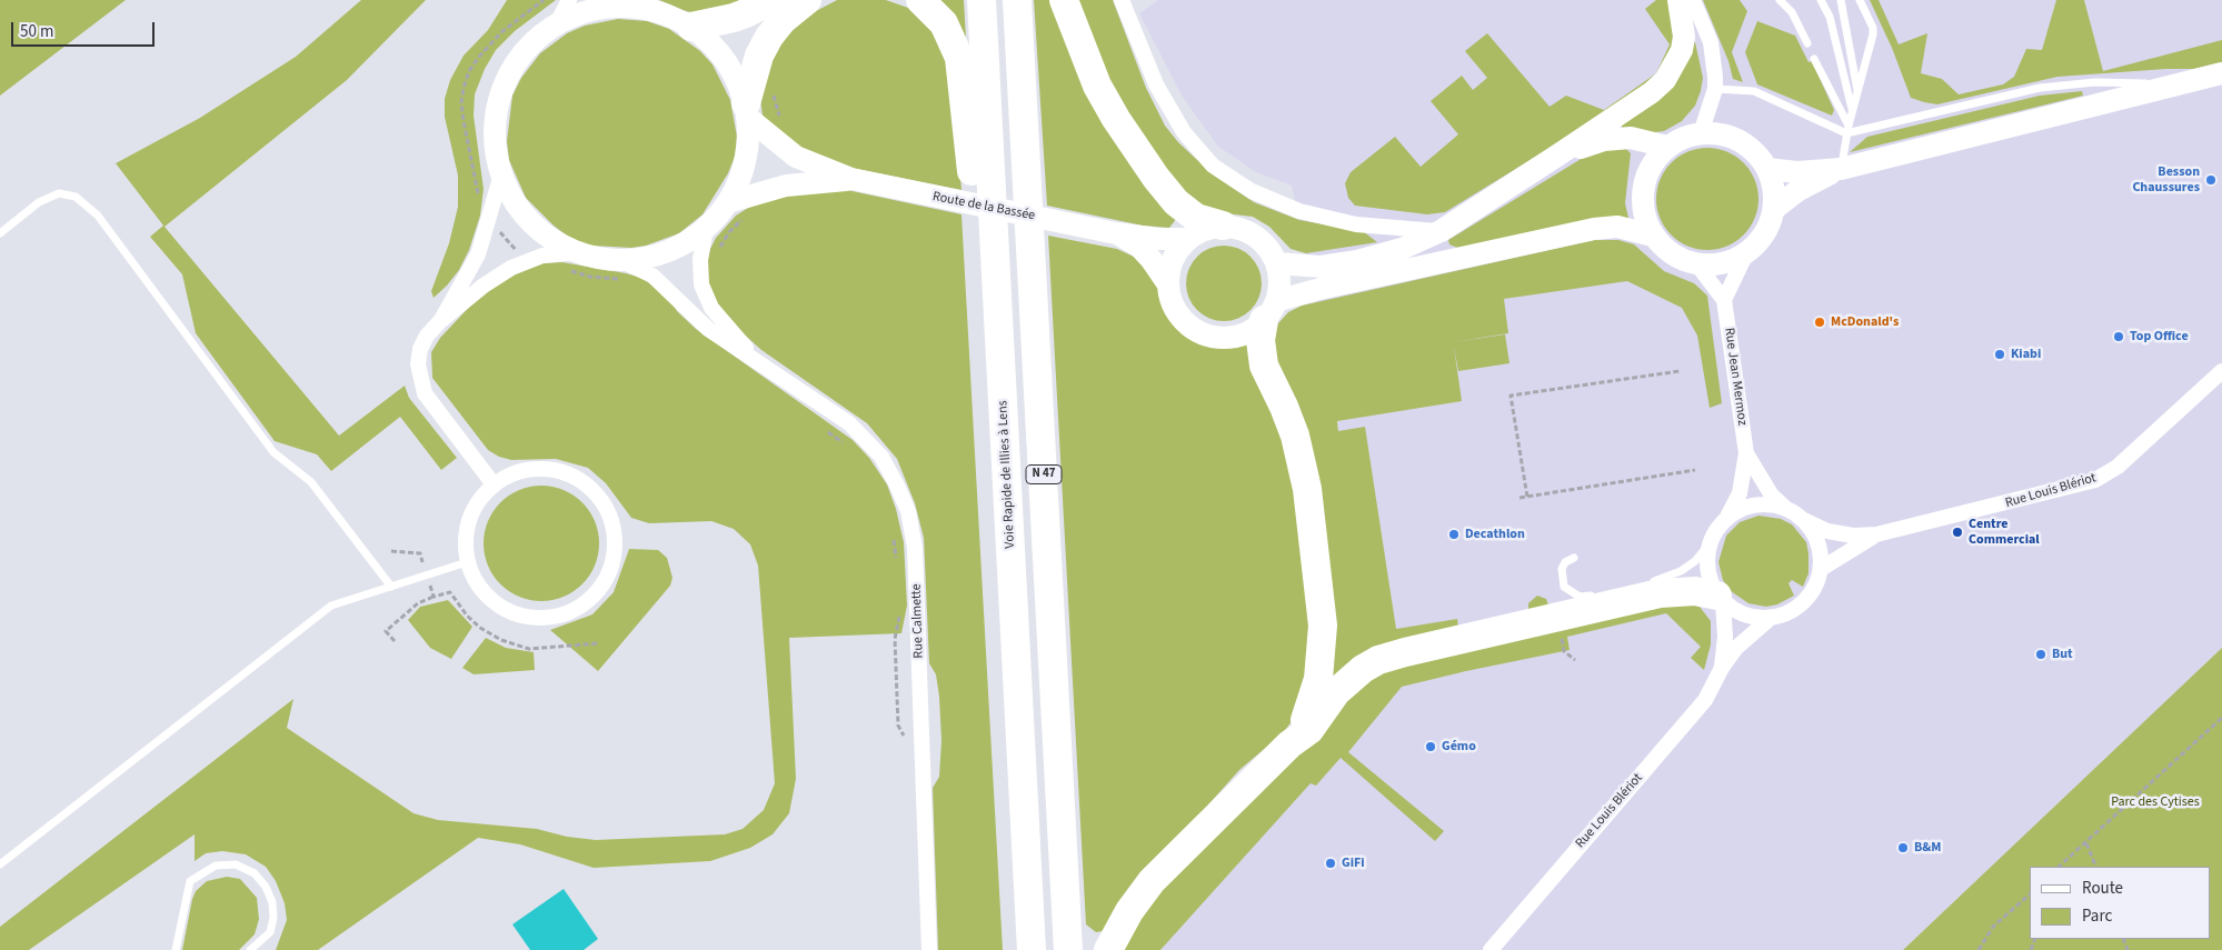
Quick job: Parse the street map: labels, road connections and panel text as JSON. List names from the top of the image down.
{
  "streets": {
    "highway": ["Voie Rapide de Illies à Lens", "N 47"],
    "street": [
      "Route de la Bassée",
      "Rue Jean Mermoz",
      "Rue Louis Blériot",
      "Rue Calmette"
    ]
  },
  "crossings": [
    ["Rue Jean Mermoz", "Rue Louis Blériot"]
  ],
  "parks": ["Parc des Cytises"],
  "places": [
    "Besson Chaussures",
    "McDonald's",
    "Top Office",
    "Kiabi",
    "Centre Commercial",
    "Decathlon",
    "But",
    "Gémo",
    "B&M",
    "GiFi"
  ],
  "legend": ["Route", "Parc"],
  "scale_bar": "50 m"
}
